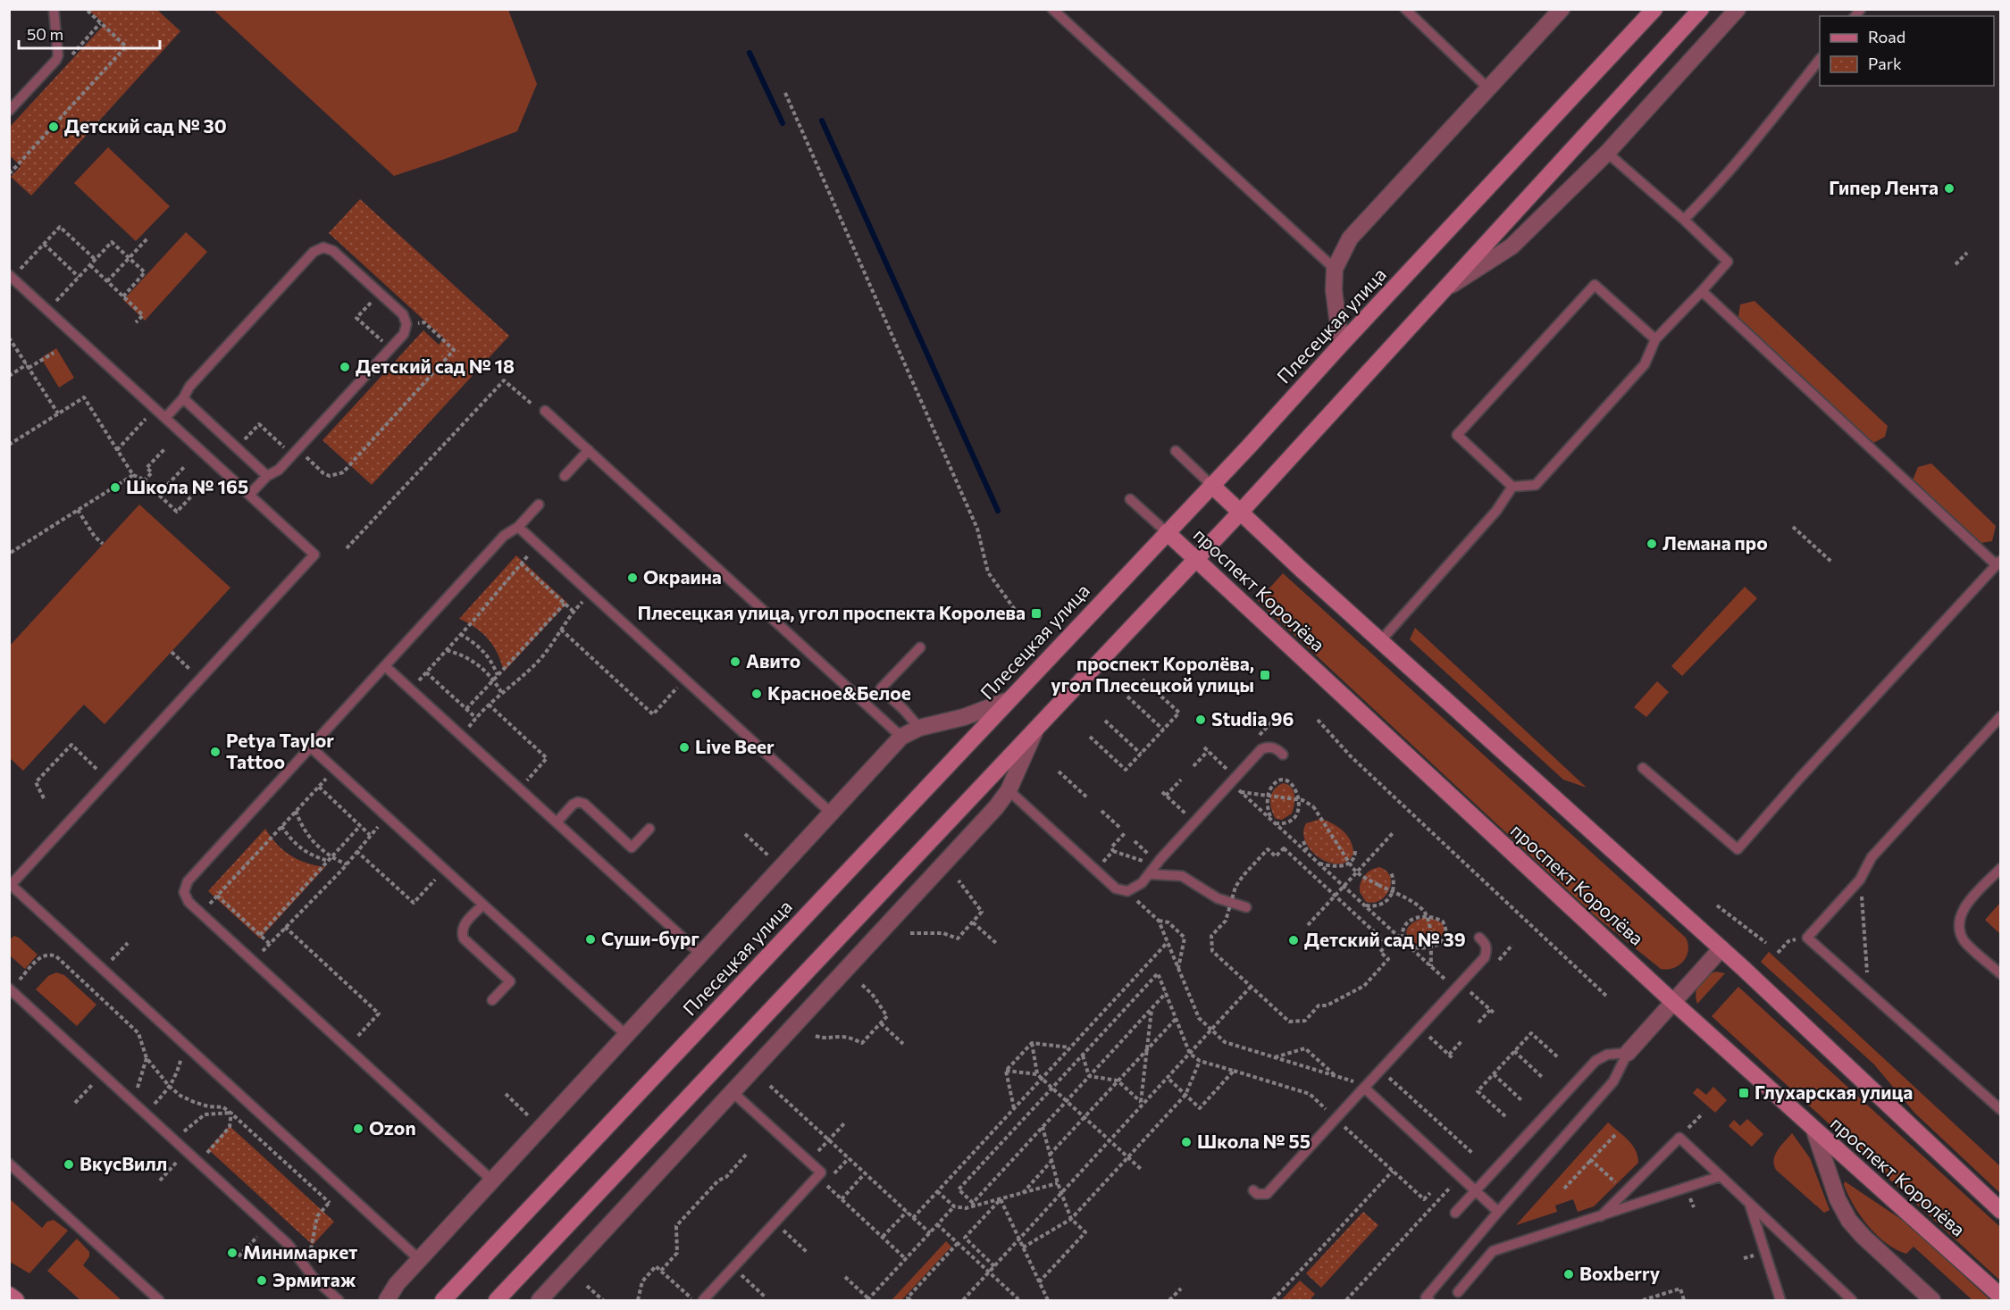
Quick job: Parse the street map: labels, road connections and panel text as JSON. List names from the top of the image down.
{
  "streets": {
    "main road": ["Плесецкая улица", "проспект Королёва"]
  },
  "crossings": [
    ["Плесецкая улица", "проспект Королёва"]
  ],
  "places": {
    "other": [
      "Детский сад № 30",
      "Гипер Лента",
      "Детский сад № 18",
      "Школа № 165",
      "Лемана про",
      "Окраина",
      "Авито",
      "Красное&Белое",
      "Studia 96",
      "Live Beer",
      "Petya Taylor Tattoo",
      "Суши-бург",
      "Детский сад № 39",
      "Ozon",
      "Школа № 55",
      "ВкусВилл",
      "Минимаркет",
      "Boxberry",
      "Эрмитаж"
    ],
    "transit": ["Плесецкая улица, угол проспекта Королева", "проспект Королёва, угол Плесецкой улицы", "Глухарская улица"]
  },
  "legend": ["Road", "Park"],
  "scale_bar": "50 m"
}
